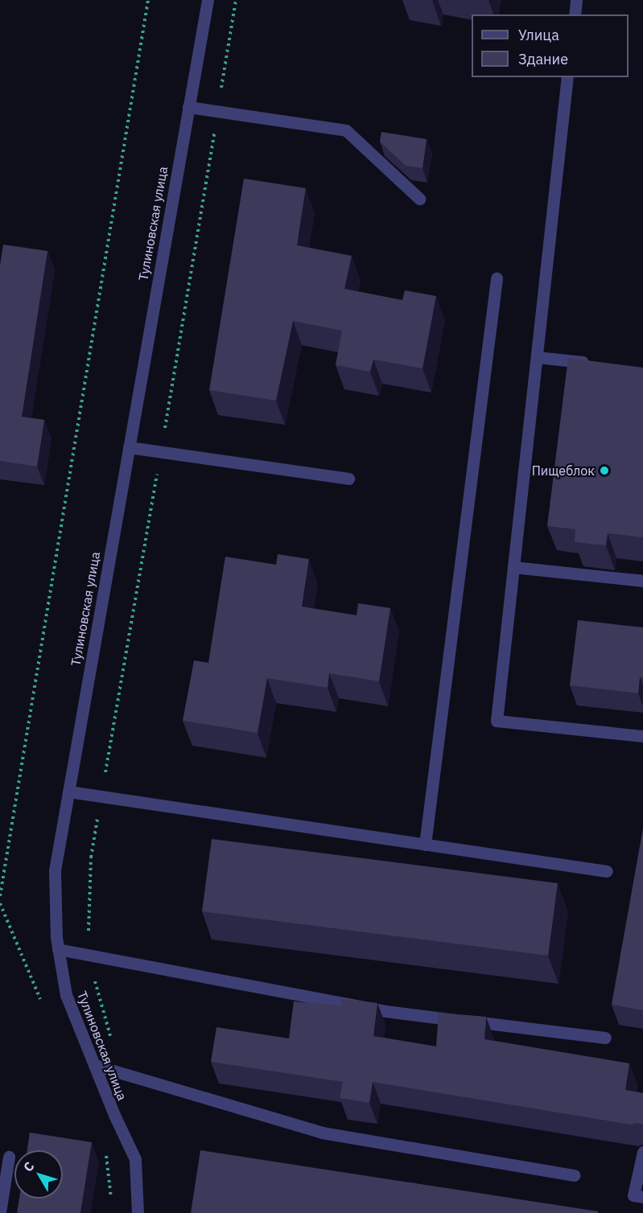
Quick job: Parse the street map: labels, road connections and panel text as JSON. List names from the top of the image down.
{
  "streets": {
    "street": ["Тулиновская улица"]
  },
  "places": ["Пищеблок"],
  "legend": ["Улица", "Здание"],
  "north": "top left"
}
